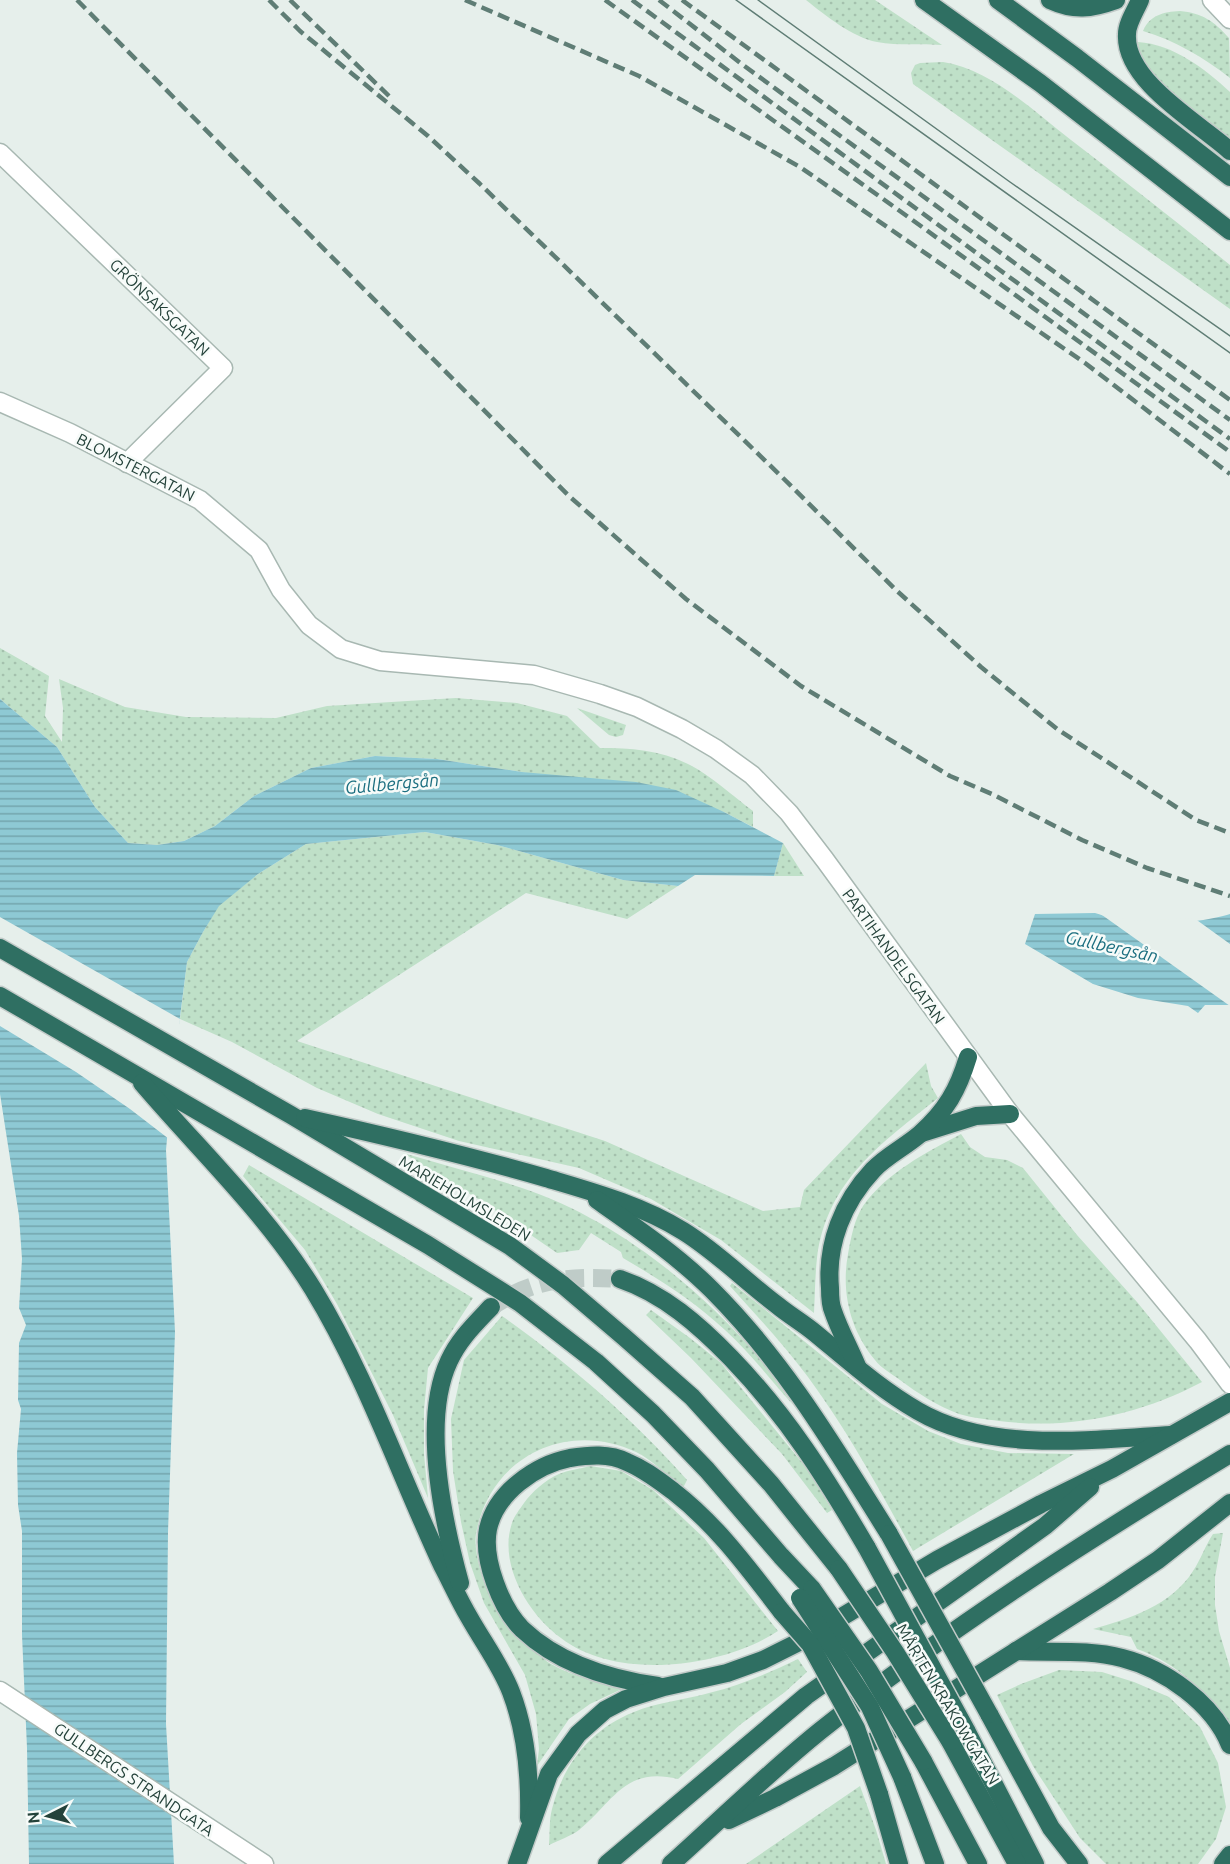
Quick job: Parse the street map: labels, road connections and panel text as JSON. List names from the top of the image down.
{
  "streets": {
    "highway": ["MARIEHOLMSLEDEN", "MÅRTEN KRAKOWGATAN"],
    "street": [
      "GRÖNSAKSGATAN",
      "BLOMSTERGATAN",
      "PARTIHANDELSGATAN",
      "GULLBERGS STRANDGATA"
    ]
  },
  "crossings": [
    ["GRÖNSAKSGATAN", "BLOMSTERGATAN"],
    ["BLOMSTERGATAN", "PARTIHANDELSGATAN"],
    ["MARIEHOLMSLEDEN", "MÅRTEN KRAKOWGATAN"]
  ],
  "water": ["Gullbergsån"],
  "north": "left"
}
